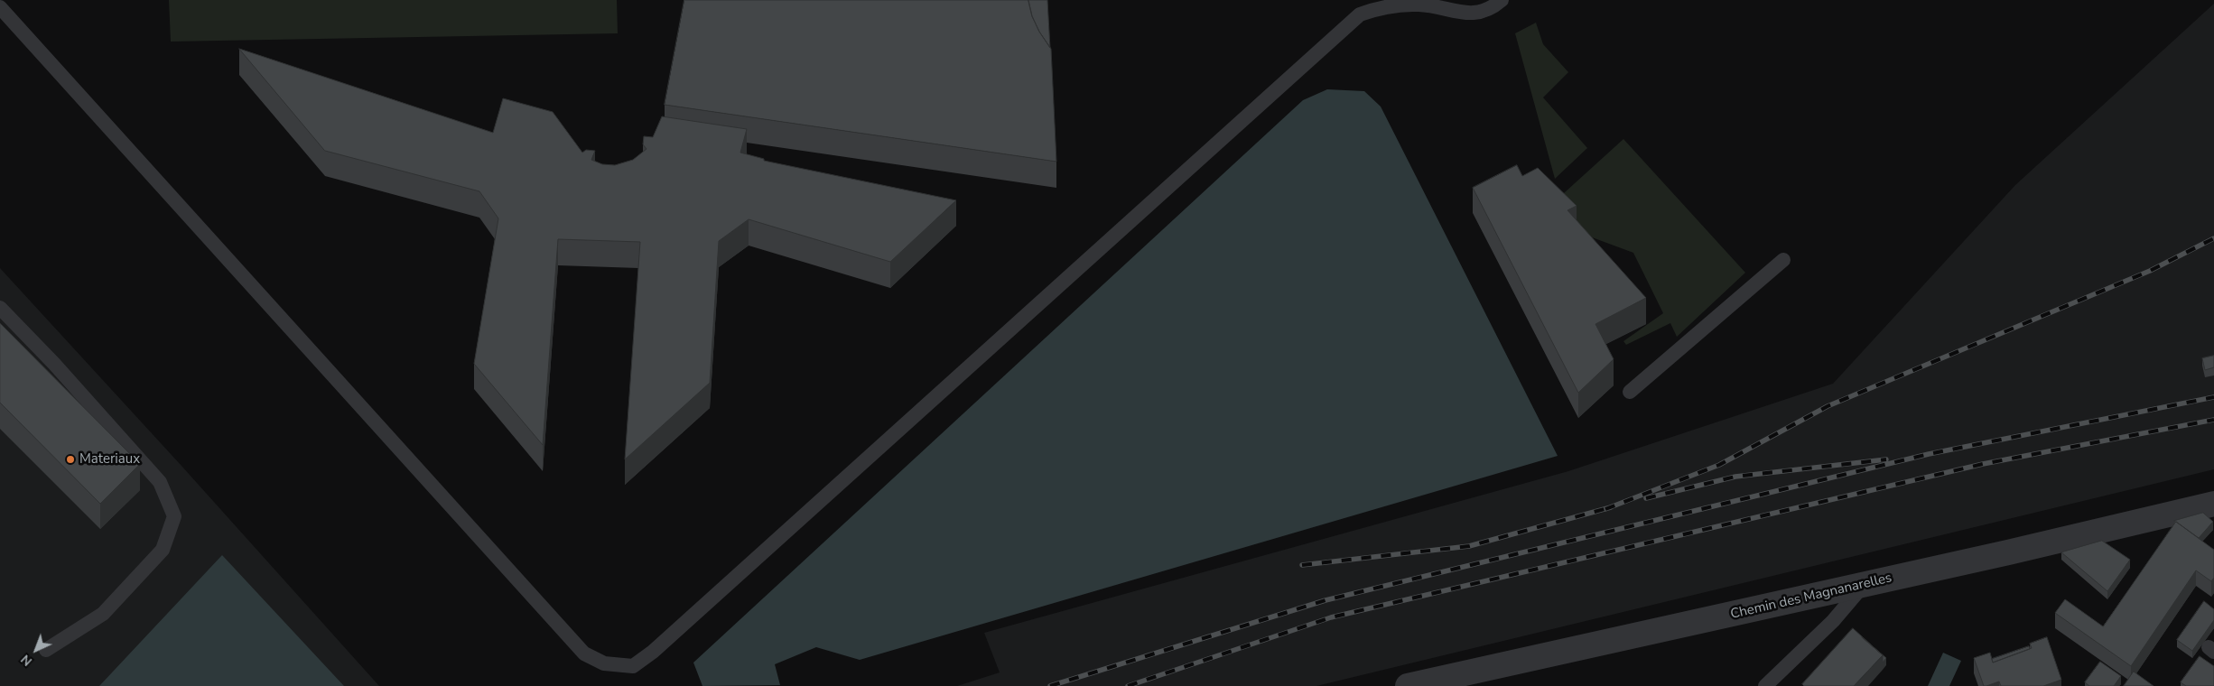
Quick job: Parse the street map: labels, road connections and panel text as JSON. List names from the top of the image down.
{
  "streets": {
    "street": ["Chemin des Magnanarelles"]
  },
  "places": ["Materiaux"],
  "north": "bottom left"
}
